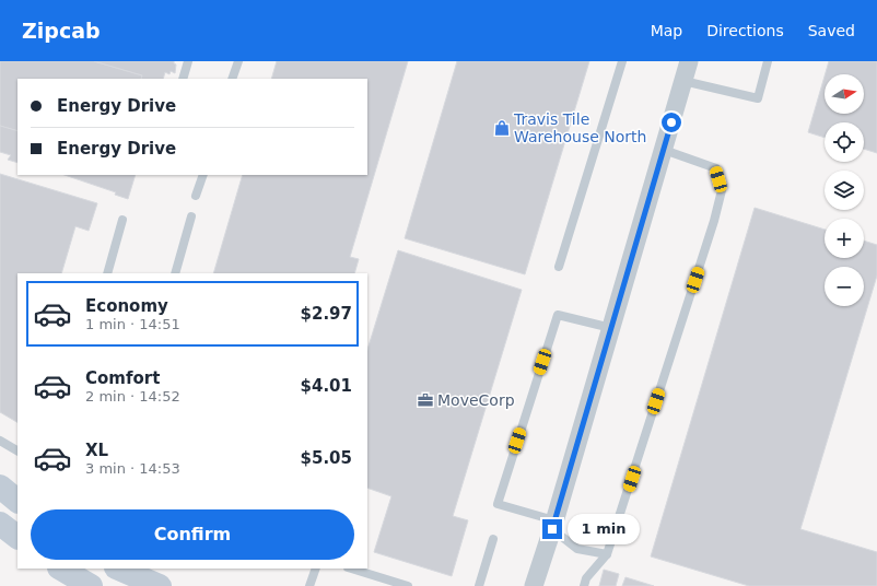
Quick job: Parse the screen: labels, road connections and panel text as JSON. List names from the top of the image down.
{
  "places": {
    "shop": ["Travis Tile Warehouse North"],
    "office": ["MoveCorp"]
  },
  "north": "right",
  "page": {
    "header": "Zipcab",
    "nav": ["Map", "Directions", "Saved"],
    "map_buttons": ["+", "−"],
    "banner": ["Energy Drive", "Energy Drive"],
    "list": [
      {
        "name": "Economy",
        "note": "1 min · 14:51",
        "value": "$2.97"
      },
      {
        "name": "Comfort",
        "note": "2 min · 14:52",
        "value": "$4.01"
      },
      {
        "name": "XL",
        "note": "3 min · 14:53",
        "value": "$5.05"
      }
    ],
    "buttons": "Confirm",
    "bubble": "1 min"
  }
}
